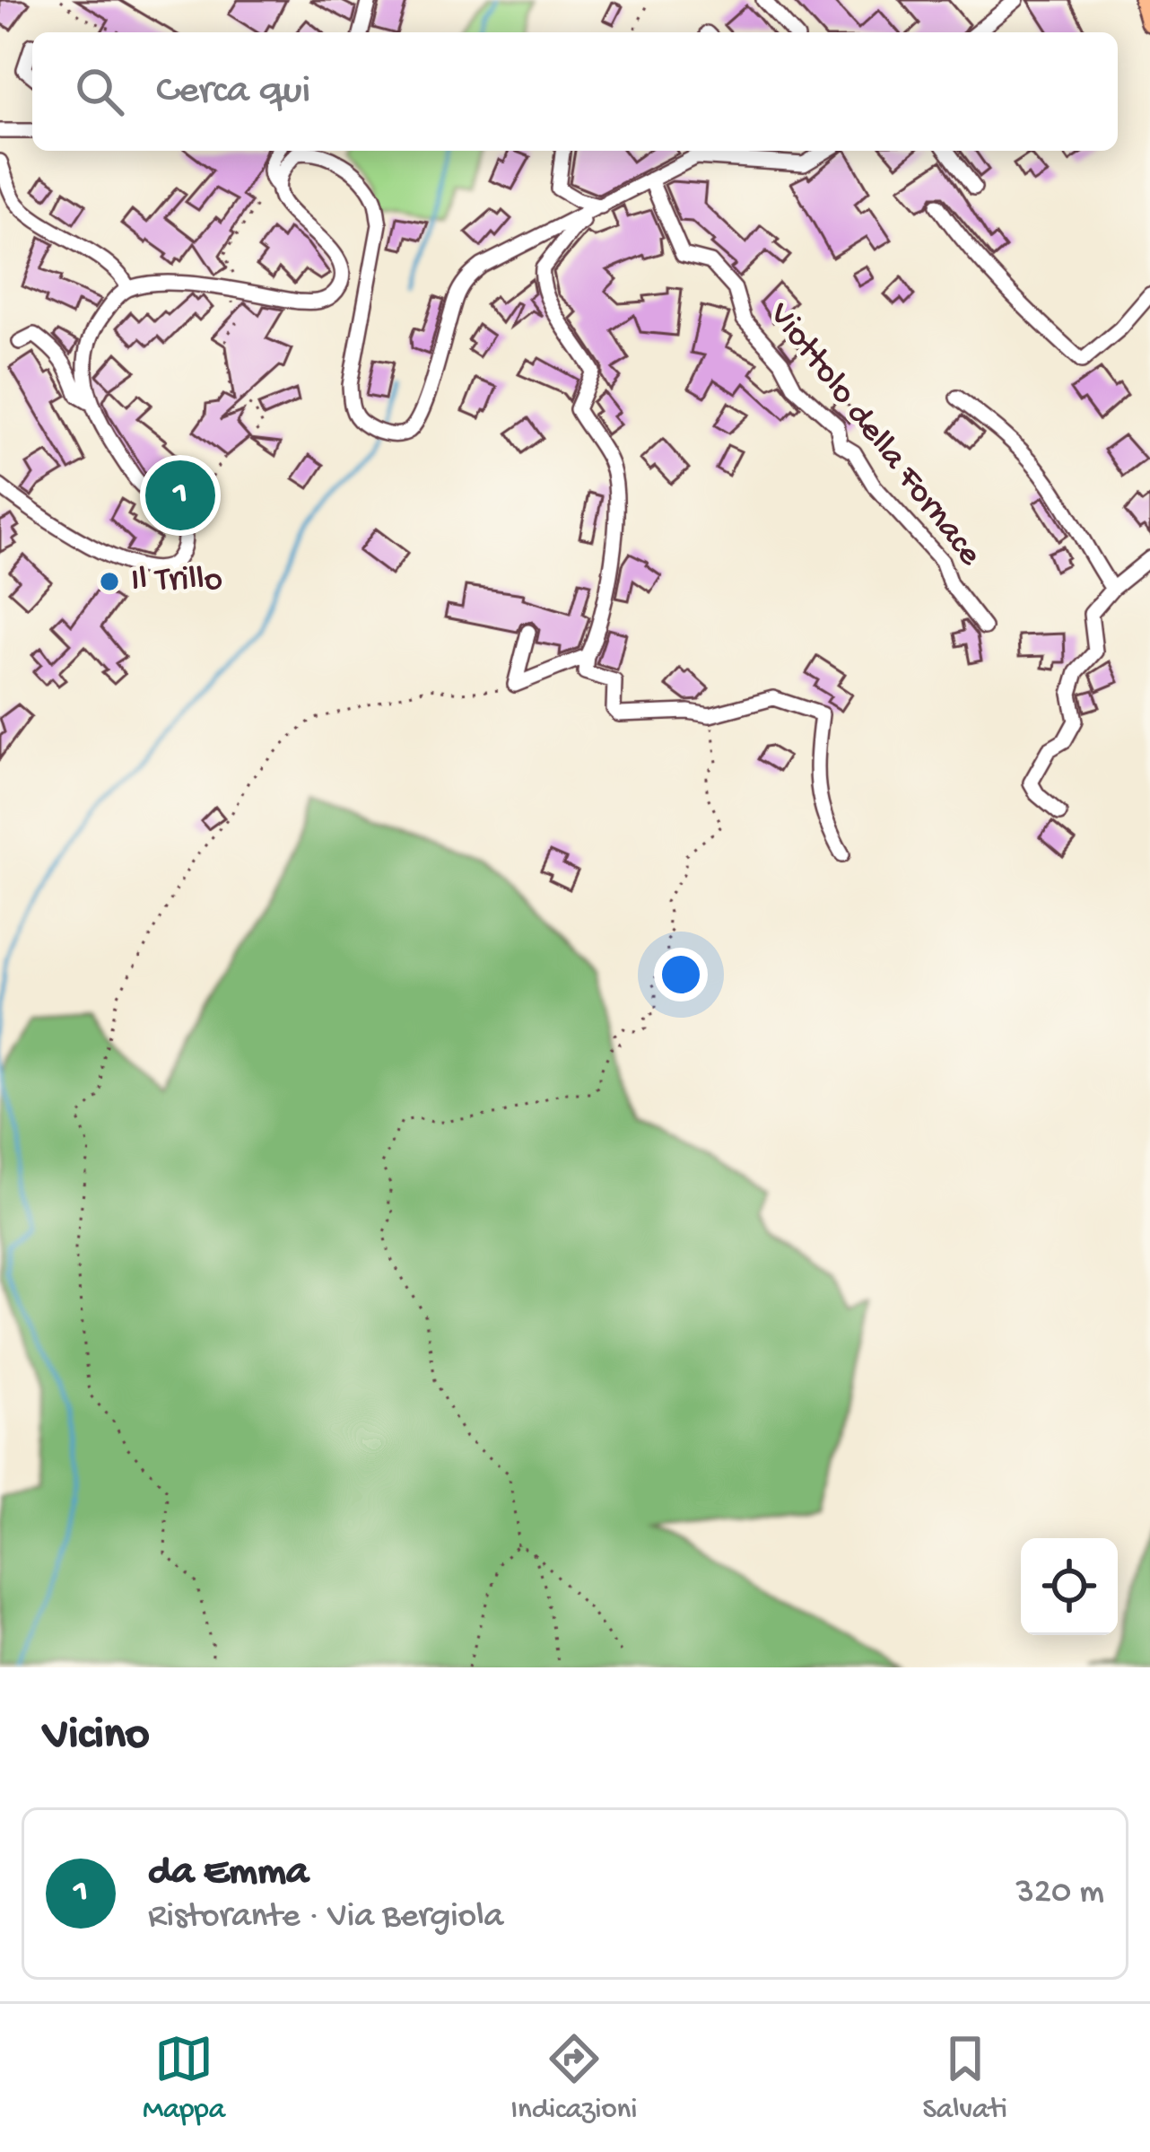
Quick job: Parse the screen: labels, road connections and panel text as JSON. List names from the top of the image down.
{
  "streets": {
    "street": ["Viottolo della Fornace"]
  },
  "places": ["Il Trillo"],
  "page": {
    "search": "Cerca qui",
    "pins": "1",
    "heading": "Vicino",
    "list": [
      {
        "mark": "1",
        "name": "da Emma",
        "note": "Ristorante · Via Bergiola",
        "value": "320 m"
      }
    ],
    "nav": ["Mappa", "Indicazioni", "Salvati"]
  }
}
